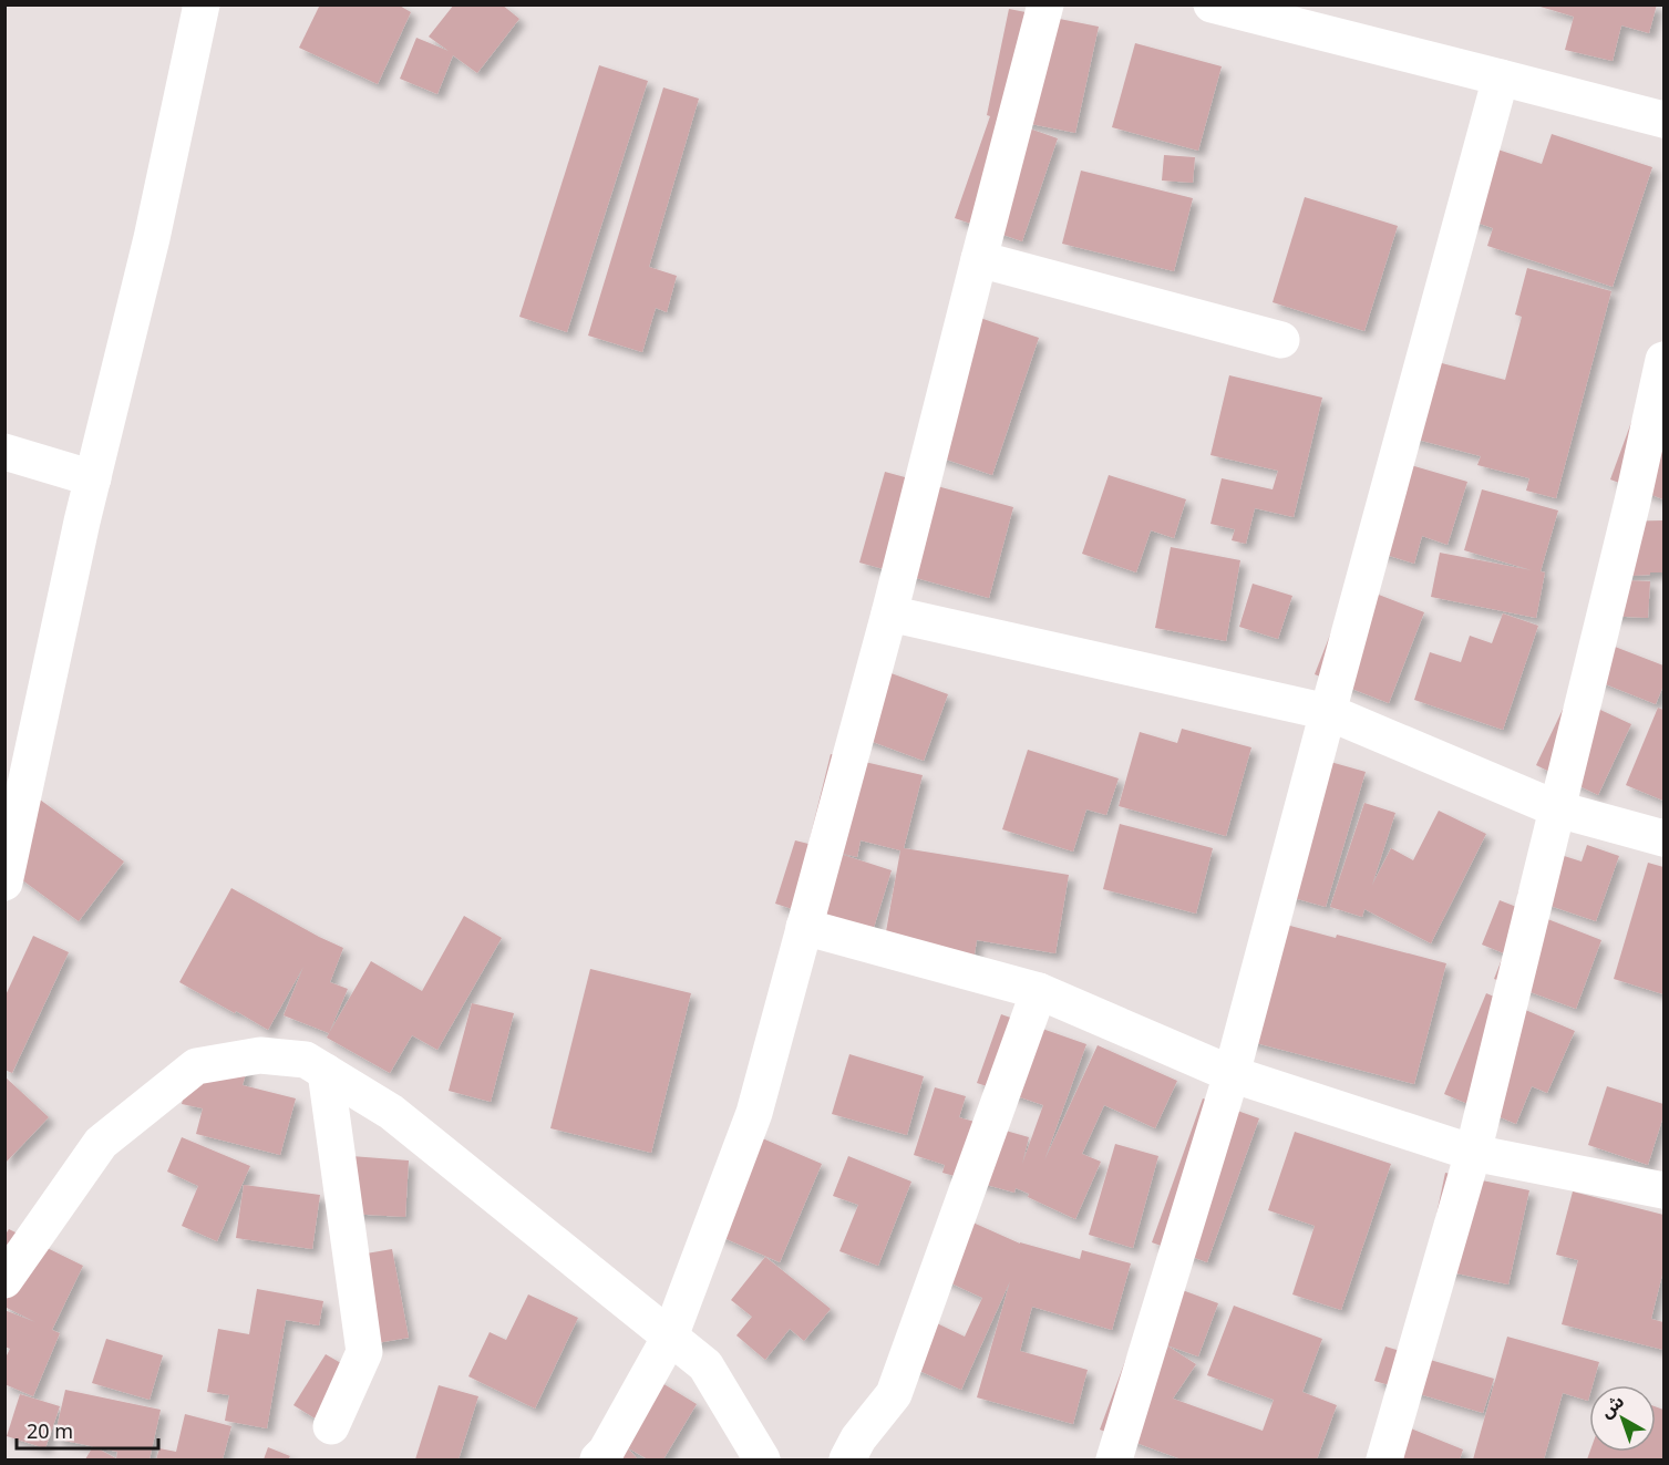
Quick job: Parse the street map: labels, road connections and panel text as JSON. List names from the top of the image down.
{
  "scale_bar": "20 m",
  "north": "top left"
}
